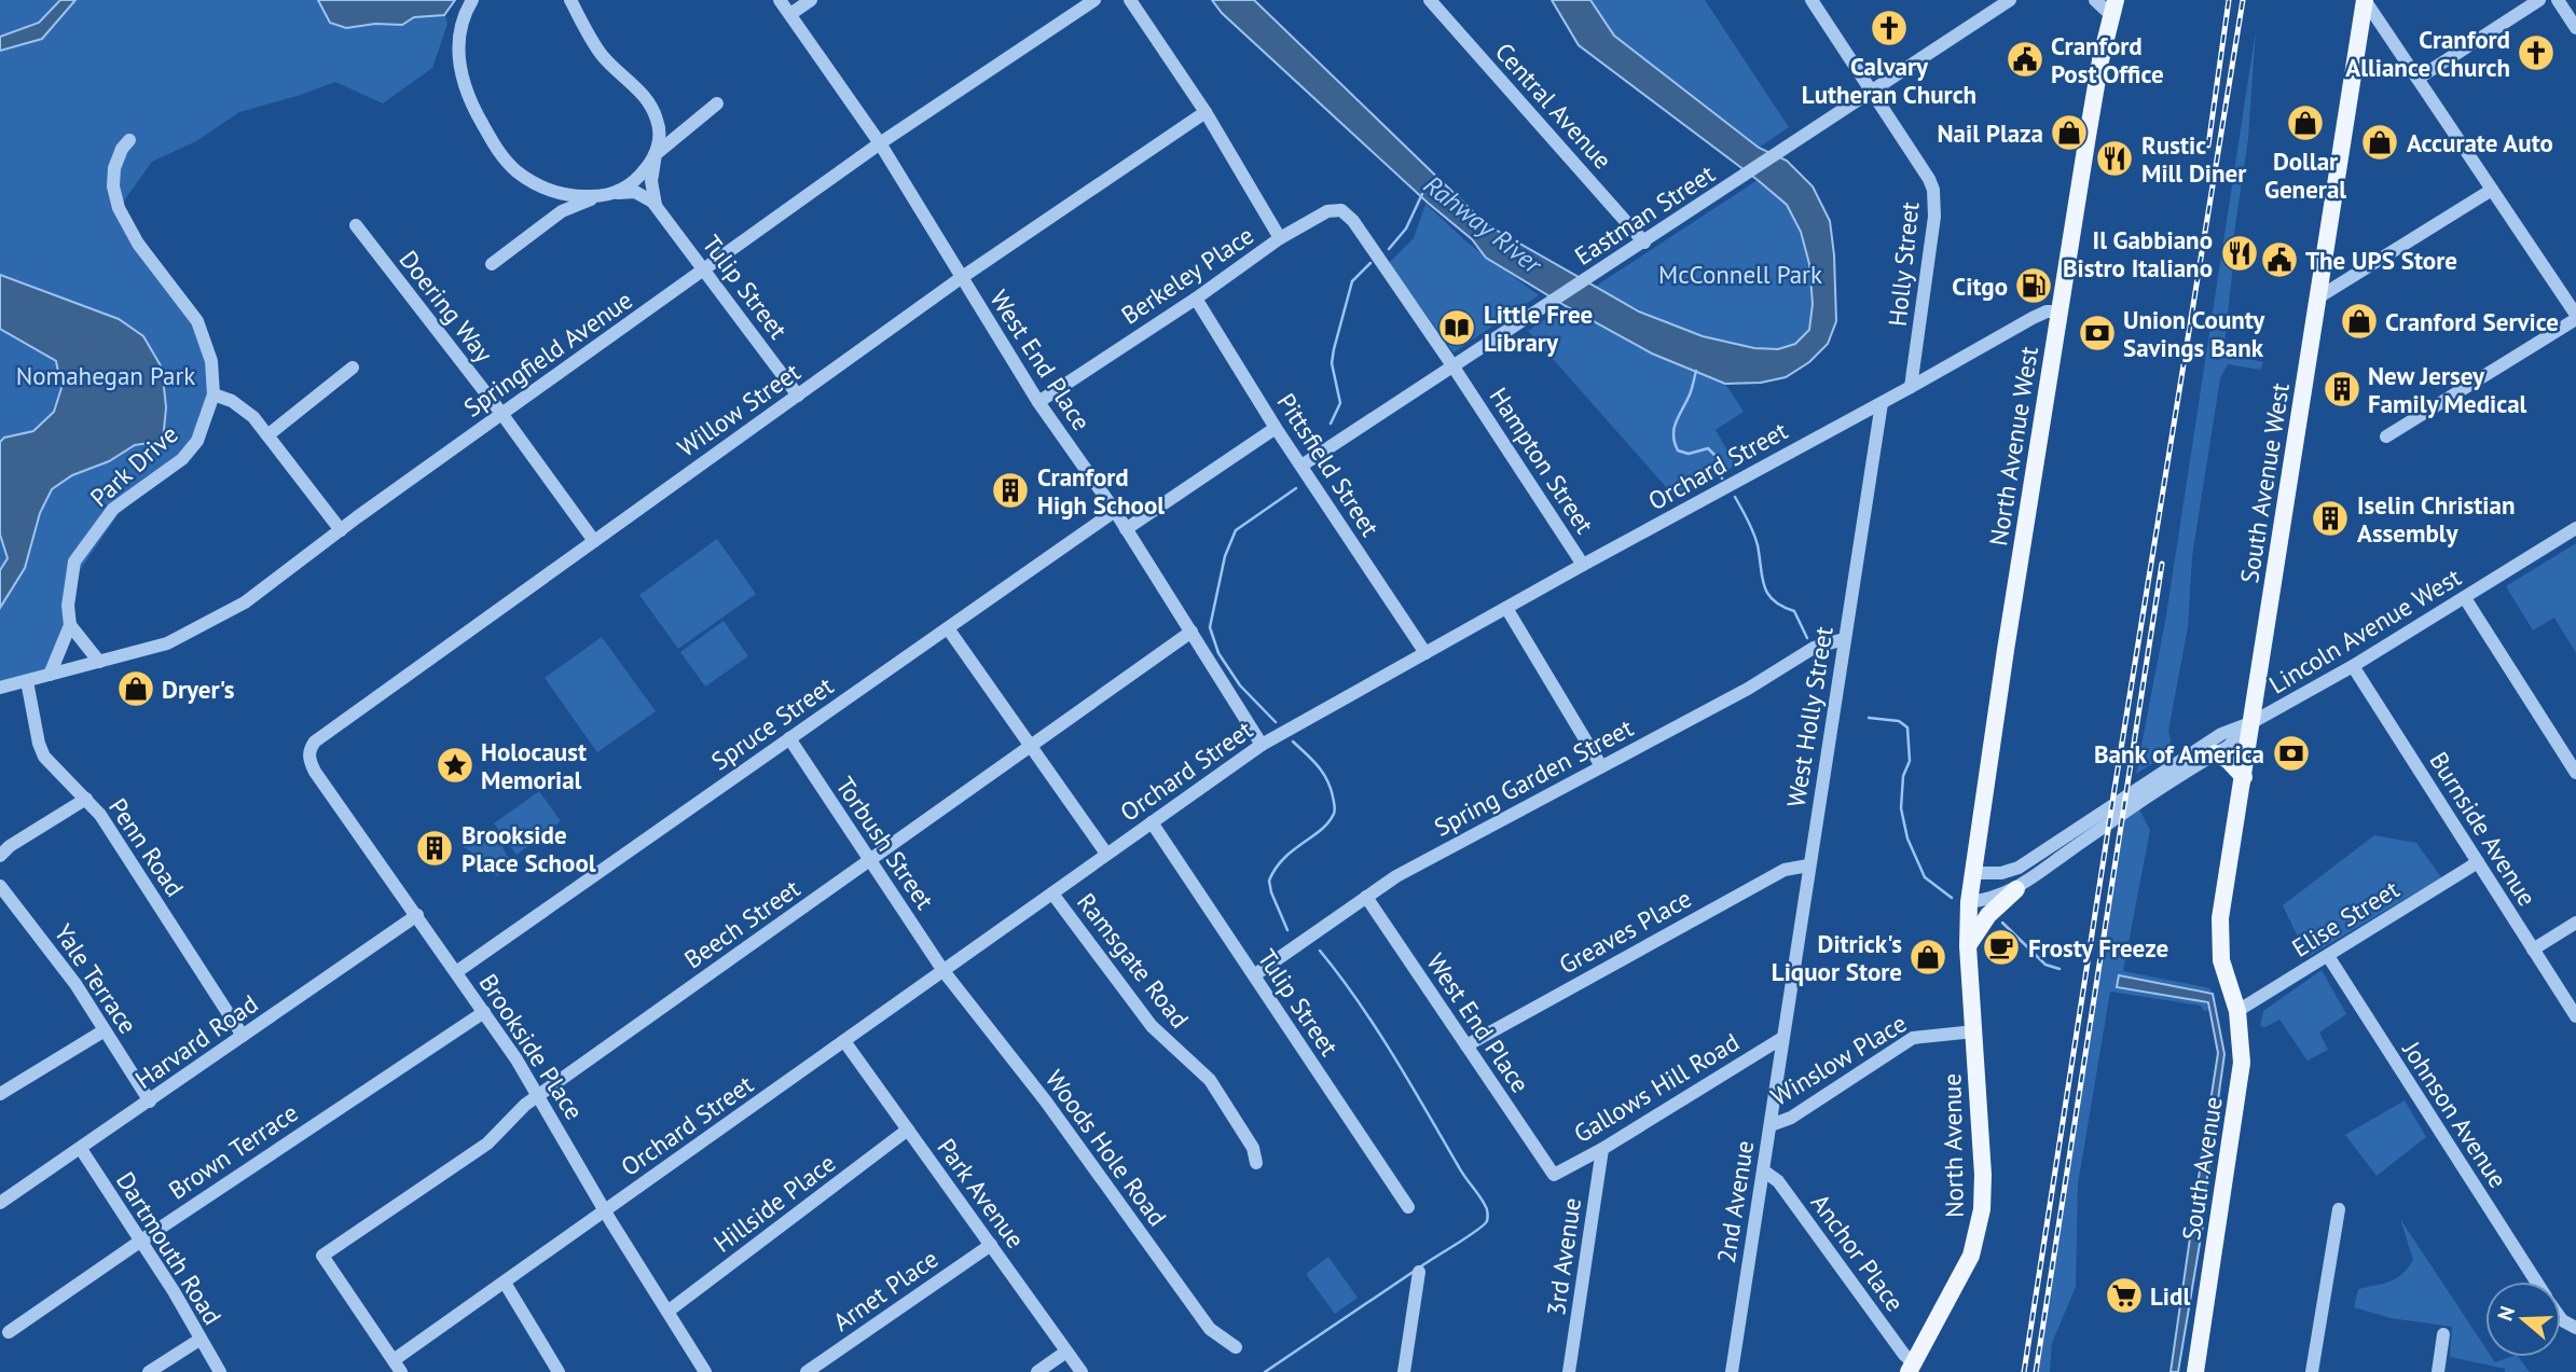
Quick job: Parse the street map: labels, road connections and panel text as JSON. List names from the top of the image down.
{
  "streets": {
    "main road": [
      "North Avenue West",
      "South Avenue West",
      "North Avenue",
      "South Avenue"
    ],
    "street": [
      "Central Avenue",
      "Eastman Street",
      "Holly Street",
      "Berkeley Place",
      "Tulip Street",
      "Doering Way",
      "Springfield Avenue",
      "West End Place",
      "Willow Street",
      "Hampton Street",
      "Pittsfield Street",
      "Park Drive",
      "Orchard Street",
      "Lincoln Avenue West",
      "West Holly Street",
      "Spruce Street",
      "Spring Garden Street",
      "Burnside Avenue",
      "Torbush Street",
      "Penn Road",
      "Elise Street",
      "Beech Street",
      "Greaves Place",
      "Ramsgate Road",
      "Yale Terrace",
      "Harvard Road",
      "Brookside Place",
      "Winslow Place",
      "Gallows Hill Road",
      "Johnson Avenue",
      "Woods Hole Road",
      "Brown Terrace",
      "Park Avenue",
      "2nd Avenue",
      "Hillside Place",
      "Dartmouth Road",
      "Anchor Place",
      "3rd Avenue",
      "Arnet Place"
    ]
  },
  "crossings": [
    ["Central Avenue", "Eastman Street"],
    ["Eastman Street", "Holly Street"],
    ["Eastman Street", "Hampton Street"],
    ["Eastman Street", "Pittsfield Street"],
    ["Holly Street", "Orchard Street"],
    ["Berkeley Place", "West End Place"],
    ["Berkeley Place", "Hampton Street"],
    ["Berkeley Place", "Pittsfield Street"],
    ["Tulip Street", "Springfield Avenue"],
    ["Tulip Street", "Willow Street"],
    ["Tulip Street", "Orchard Street"],
    ["Tulip Street", "Spring Garden Street"],
    ["Doering Way", "Springfield Avenue"],
    ["Doering Way", "Willow Street"],
    ["Springfield Avenue", "West End Place"],
    ["Springfield Avenue", "Park Drive"],
    ["Springfield Avenue", "Penn Road"],
    ["West End Place", "Willow Street"],
    ["West End Place", "Orchard Street"],
    ["West End Place", "Spruce Street"],
    ["West End Place", "Spring Garden Street"],
    ["West End Place", "Beech Street"],
    ["West End Place", "Greaves Place"],
    ["West End Place", "Gallows Hill Road"],
    ["Willow Street", "Brookside Place"],
    ["North Avenue West", "Orchard Street"],
    ["North Avenue West", "Lincoln Avenue West"],
    ["North Avenue West", "North Avenue"],
    ["Hampton Street", "Orchard Street"],
    ["Pittsfield Street", "Orchard Street"],
    ["Orchard Street", "West Holly Street"],
    ["Orchard Street", "Torbush Street"],
    ["Orchard Street", "Beech Street"],
    ["Orchard Street", "Ramsgate Road"],
    ["Orchard Street", "Brookside Place"],
    ["Orchard Street", "Woods Hole Road"],
    ["Orchard Street", "Park Avenue"],
    ["South Avenue West", "Lincoln Avenue West"],
    ["South Avenue West", "South Avenue"],
    ["Lincoln Avenue West", "Burnside Avenue"],
    ["Lincoln Avenue West", "North Avenue"],
    ["West Holly Street", "Spring Garden Street"],
    ["West Holly Street", "Greaves Place"],
    ["West Holly Street", "Gallows Hill Road"],
    ["West Holly Street", "2nd Avenue"],
    ["Spruce Street", "Torbush Street"],
    ["Spruce Street", "Brookside Place"],
    ["Burnside Avenue", "Elise Street"],
    ["Torbush Street", "Beech Street"],
    ["Torbush Street", "Woods Hole Road"],
    ["Penn Road", "Harvard Road"],
    ["Elise Street", "Johnson Avenue"],
    ["Elise Street", "South Avenue"],
    ["Beech Street", "Brookside Place"],
    ["Yale Terrace", "Harvard Road"],
    ["Harvard Road", "Brookside Place"],
    ["Harvard Road", "Dartmouth Road"],
    ["Brookside Place", "Brown Terrace"],
    ["Brookside Place", "Hillside Place"],
    ["Winslow Place", "North Avenue"],
    ["Winslow Place", "2nd Avenue"],
    ["Gallows Hill Road", "2nd Avenue"],
    ["Gallows Hill Road", "3rd Avenue"],
    ["North Avenue", "Anchor Place"],
    ["Brown Terrace", "Dartmouth Road"],
    ["Park Avenue", "Hillside Place"],
    ["Park Avenue", "Arnet Place"],
    ["2nd Avenue", "Anchor Place"]
  ],
  "water": ["Rahway River"],
  "parks": ["McConnell Park", "Nomahegan Park"],
  "places": {
    "church": ["Calvary Lutheran Church", "Cranford Alliance Church"],
    "public building": ["Cranford Post Office", "The UPS Store"],
    "shop": [
      "Dollar General",
      "Nail Plaza",
      "Accurate Auto",
      "Cranford Service",
      "Dryer's",
      "Ditrick's Liquor Store"
    ],
    "restaurant": ["Rustic Mill Diner", "Il Gabbiano Bistro Italiano"],
    "fuel station": ["Citgo"],
    "library": ["Little Free Library"],
    "bank": ["Union County Savings Bank", "Bank of America"],
    "building": [
      "New Jersey Family Medical",
      "Cranford High School",
      "Iselin Christian Assembly",
      "Brookside Place School"
    ],
    "place": ["Holocaust Memorial"],
    "cafe": ["Frosty Freeze"],
    "supermarket": ["Lidl"]
  },
  "north": "left"
}
